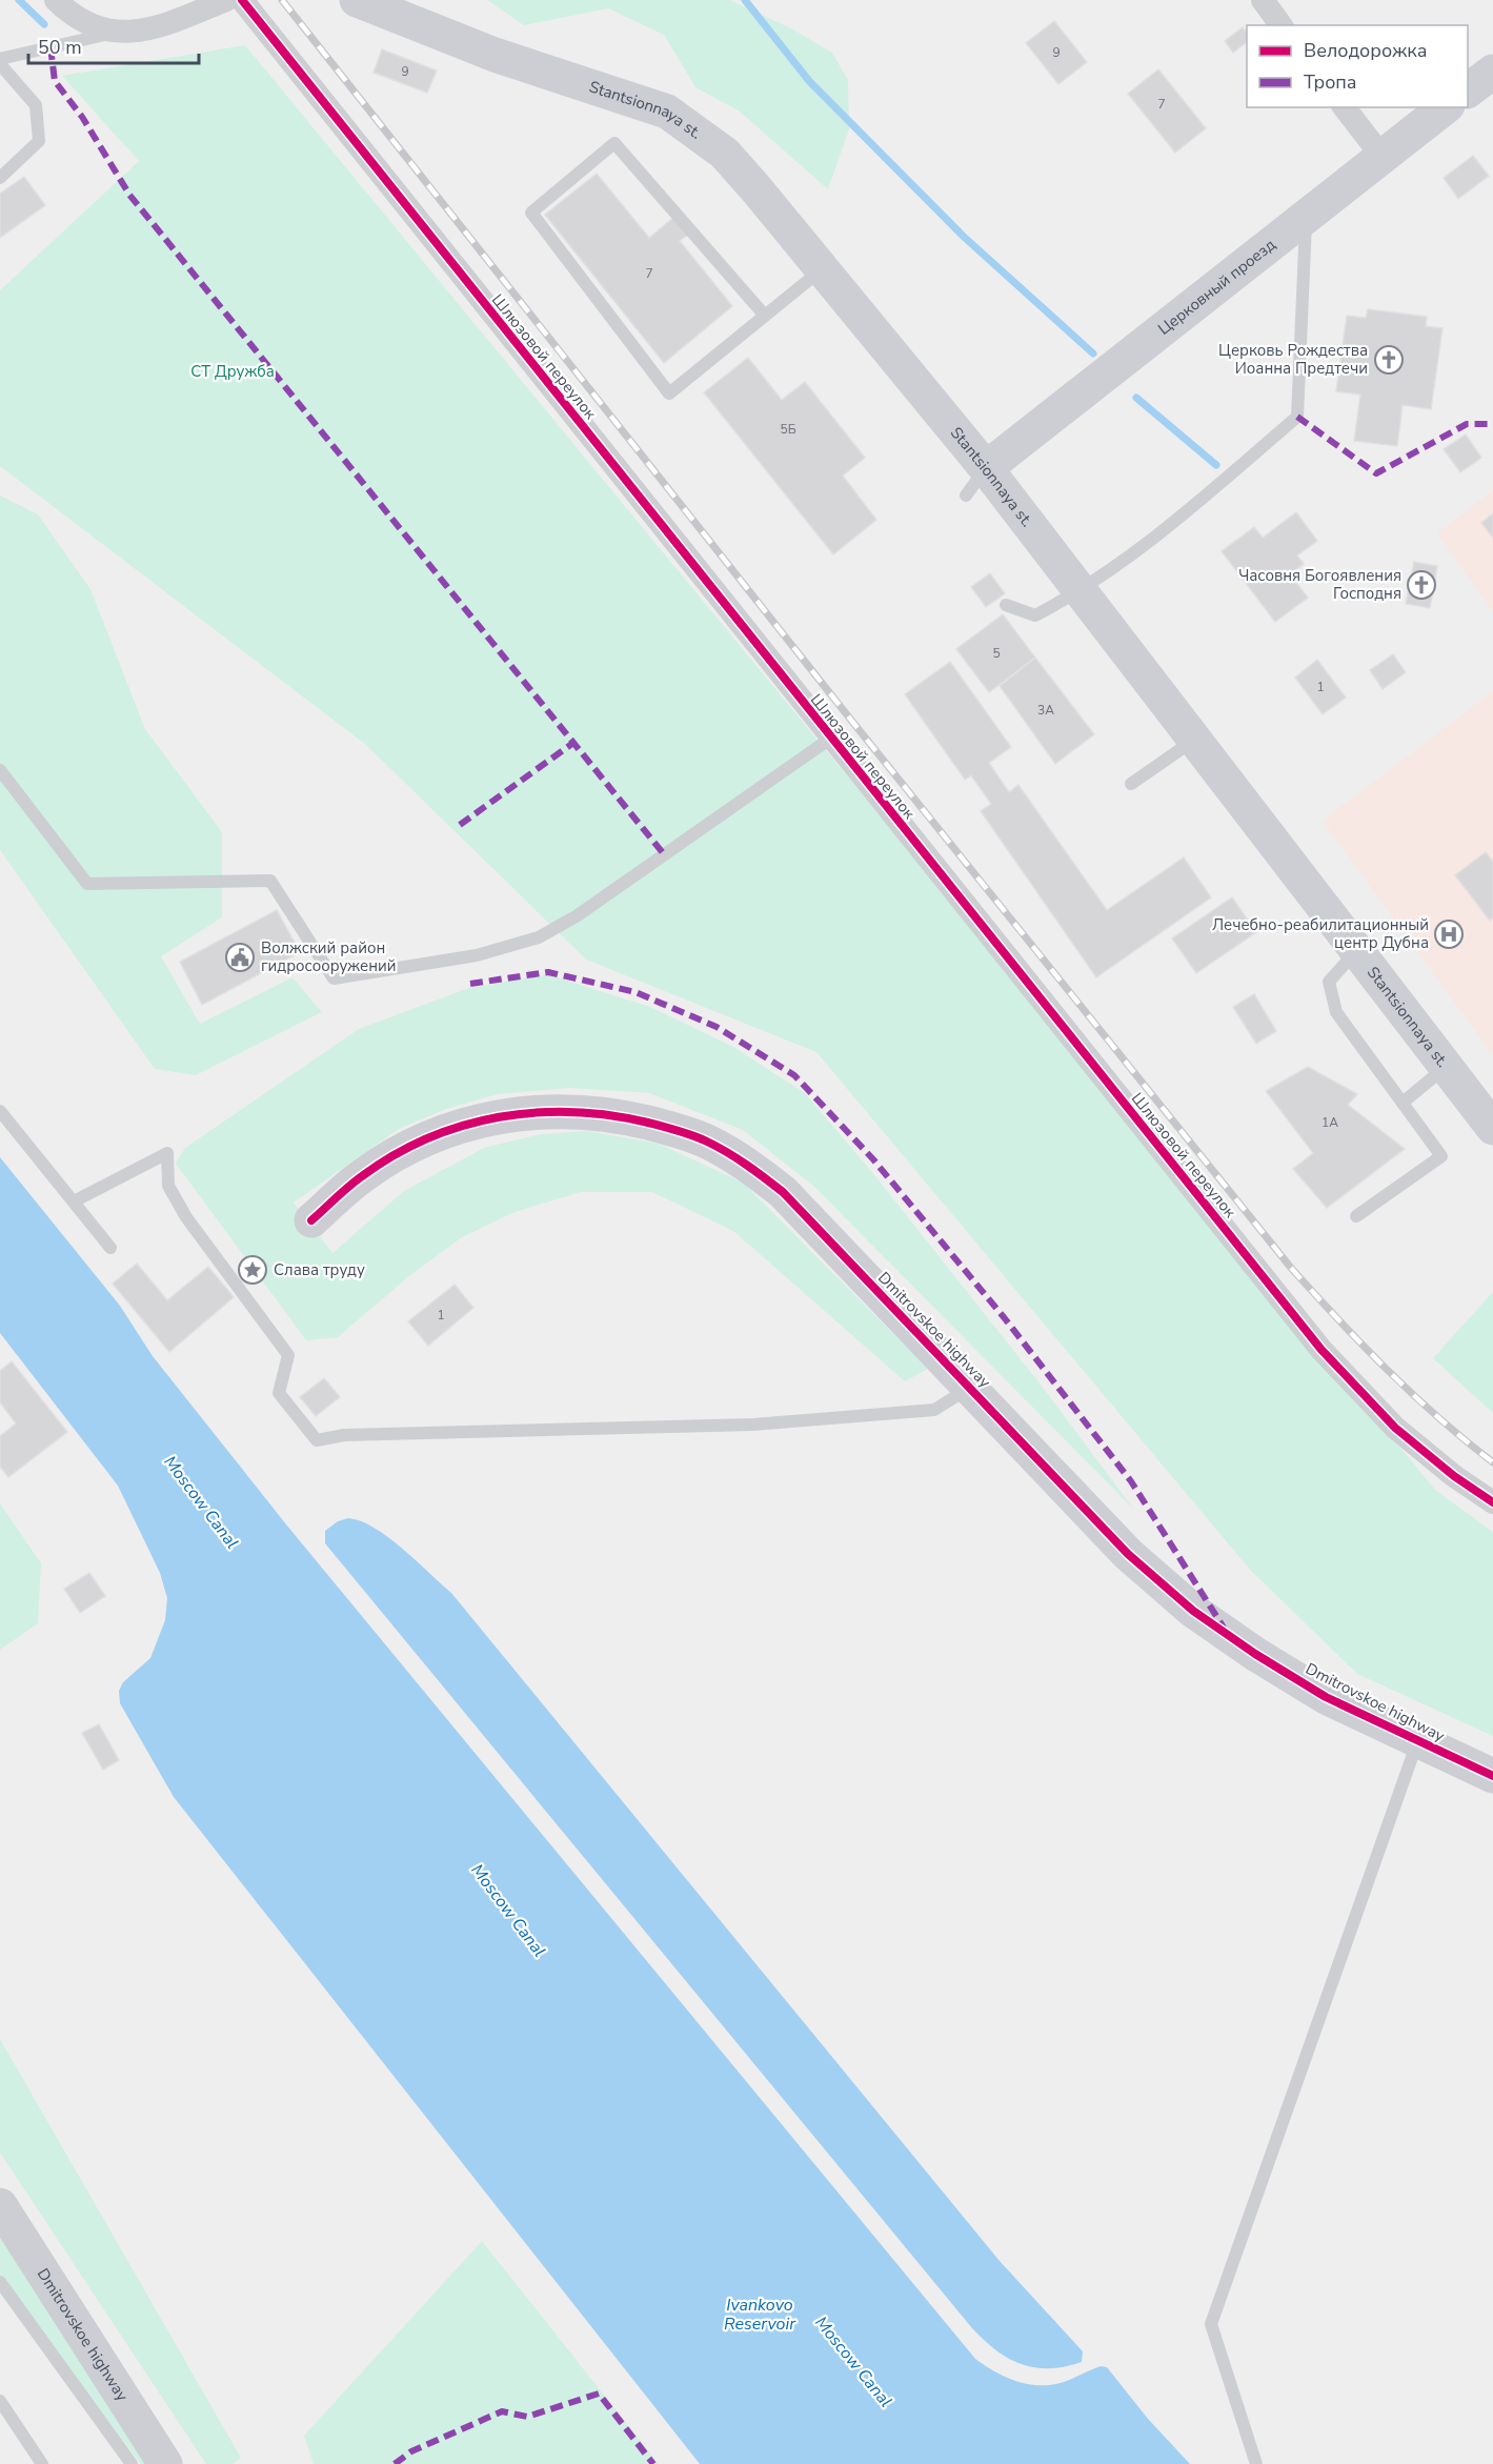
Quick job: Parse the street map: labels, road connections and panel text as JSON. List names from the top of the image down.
{
  "streets": {
    "street": [
      "Stantsionnaya st.",
      "Церковный проезд",
      "Шлюзовой переулок",
      "Dmitrovskoe highway"
    ]
  },
  "crossings": [
    ["Stantsionnaya st.", "Церковный проезд"]
  ],
  "water": ["Moscow Canal", "Ivankovo Reservoir"],
  "parks": ["СТ Дружба"],
  "places": {
    "church": ["Церковь Рождества Иоанна Предтечи", "Часовня Богоявления Господня"],
    "hospital": ["Лечебно-реабилитационный центр Дубна"],
    "public building": ["Волжский район гидросооружений"],
    "place": ["Слава труду"]
  },
  "house_numbers": [
    "9",
    "9",
    "7",
    "7",
    "5Б",
    "5",
    "1",
    "3А",
    "1А",
    "1"
  ],
  "legend": ["Велодорожка", "Тропа"],
  "scale_bar": "50 m"
}
